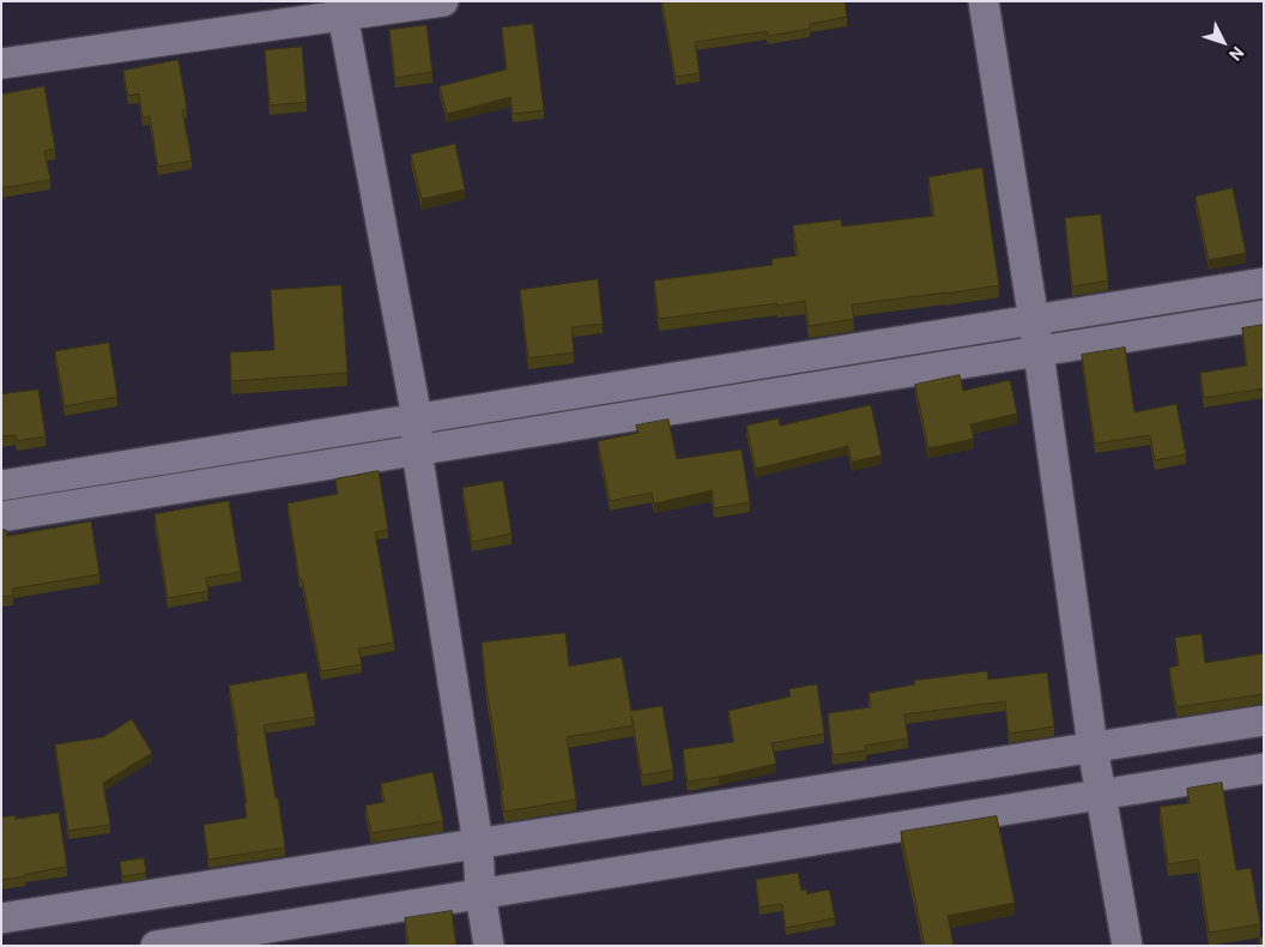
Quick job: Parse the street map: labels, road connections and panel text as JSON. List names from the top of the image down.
{
  "north": "bottom right"
}
